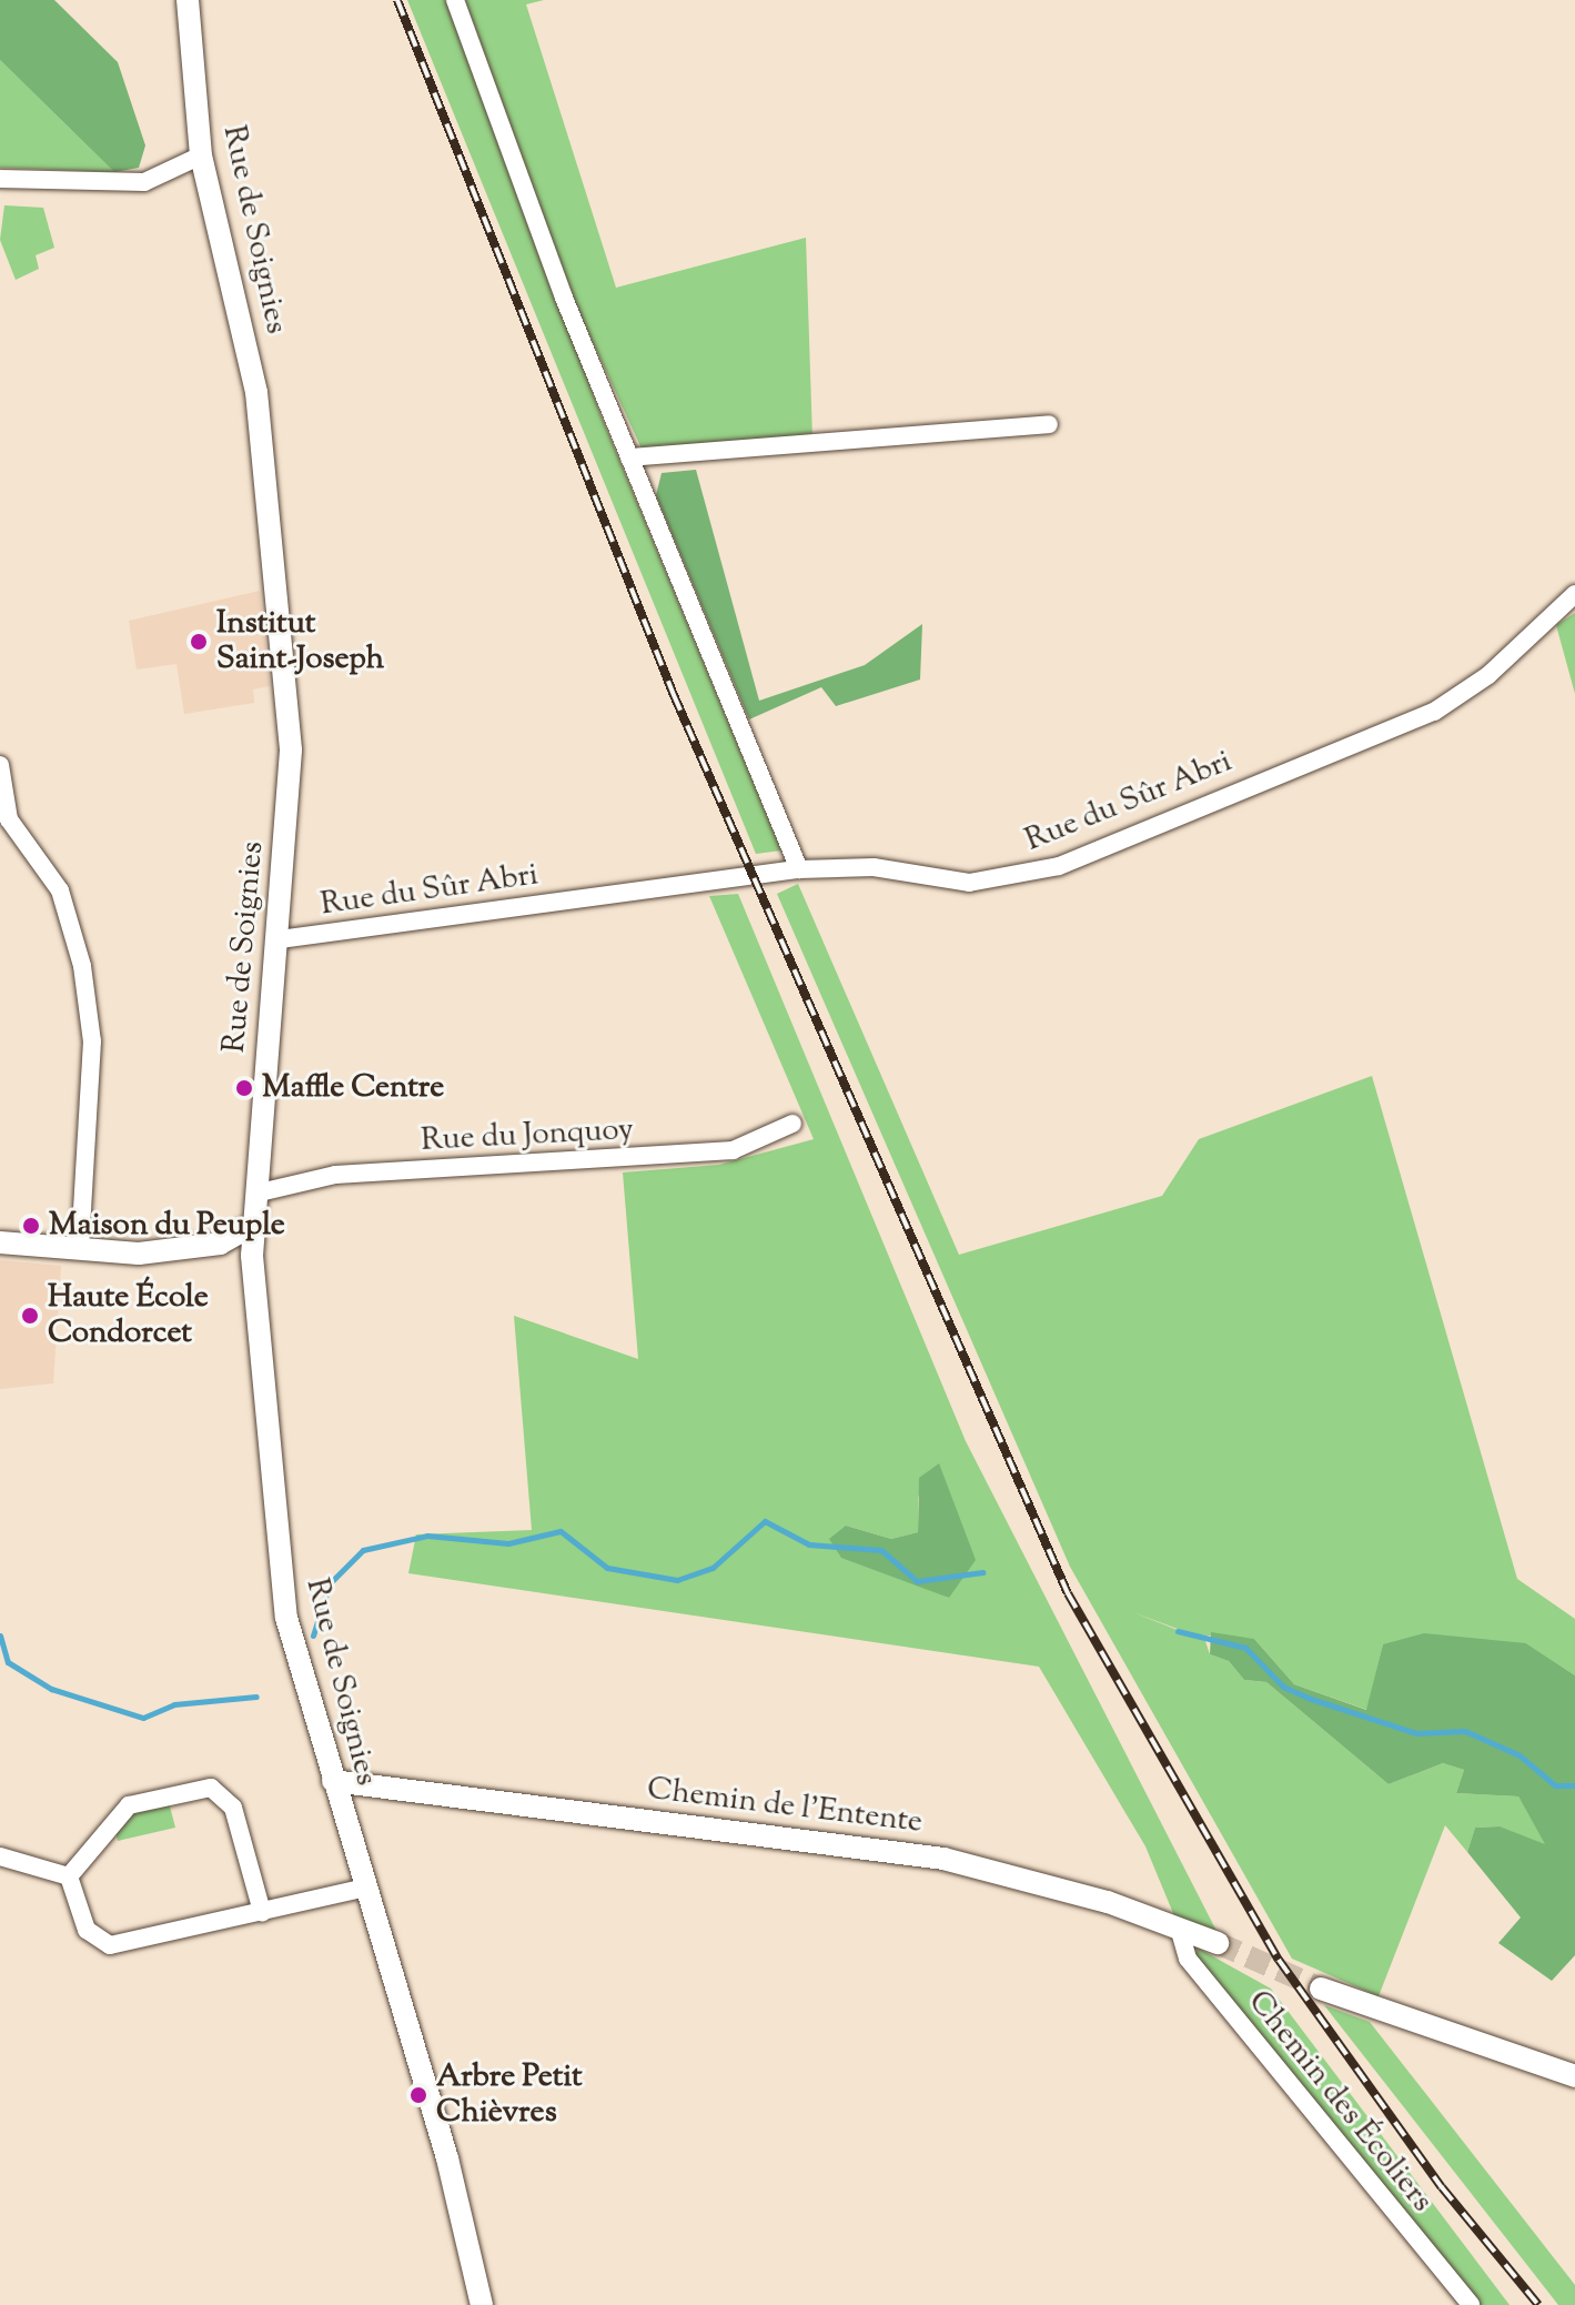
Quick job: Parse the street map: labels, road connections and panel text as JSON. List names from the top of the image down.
{
  "streets": {
    "street": [
      "Rue de Soignies",
      "Rue du Sûr Abri",
      "Rue du Jonquoy",
      "Chemin de l'Entente",
      "Chemin des Écoliers"
    ]
  },
  "crossings": [
    ["Rue de Soignies", "Rue du Sûr Abri"],
    ["Rue de Soignies", "Rue du Jonquoy"],
    ["Rue de Soignies", "Chemin de l'Entente"],
    ["Chemin de l'Entente", "Chemin des Écoliers"]
  ],
  "places": [
    "Institut Saint-Joseph",
    "Maffle Centre",
    "Maison du Peuple",
    "Haute École Condorcet",
    "Arbre Petit Chièvres"
  ]
}
